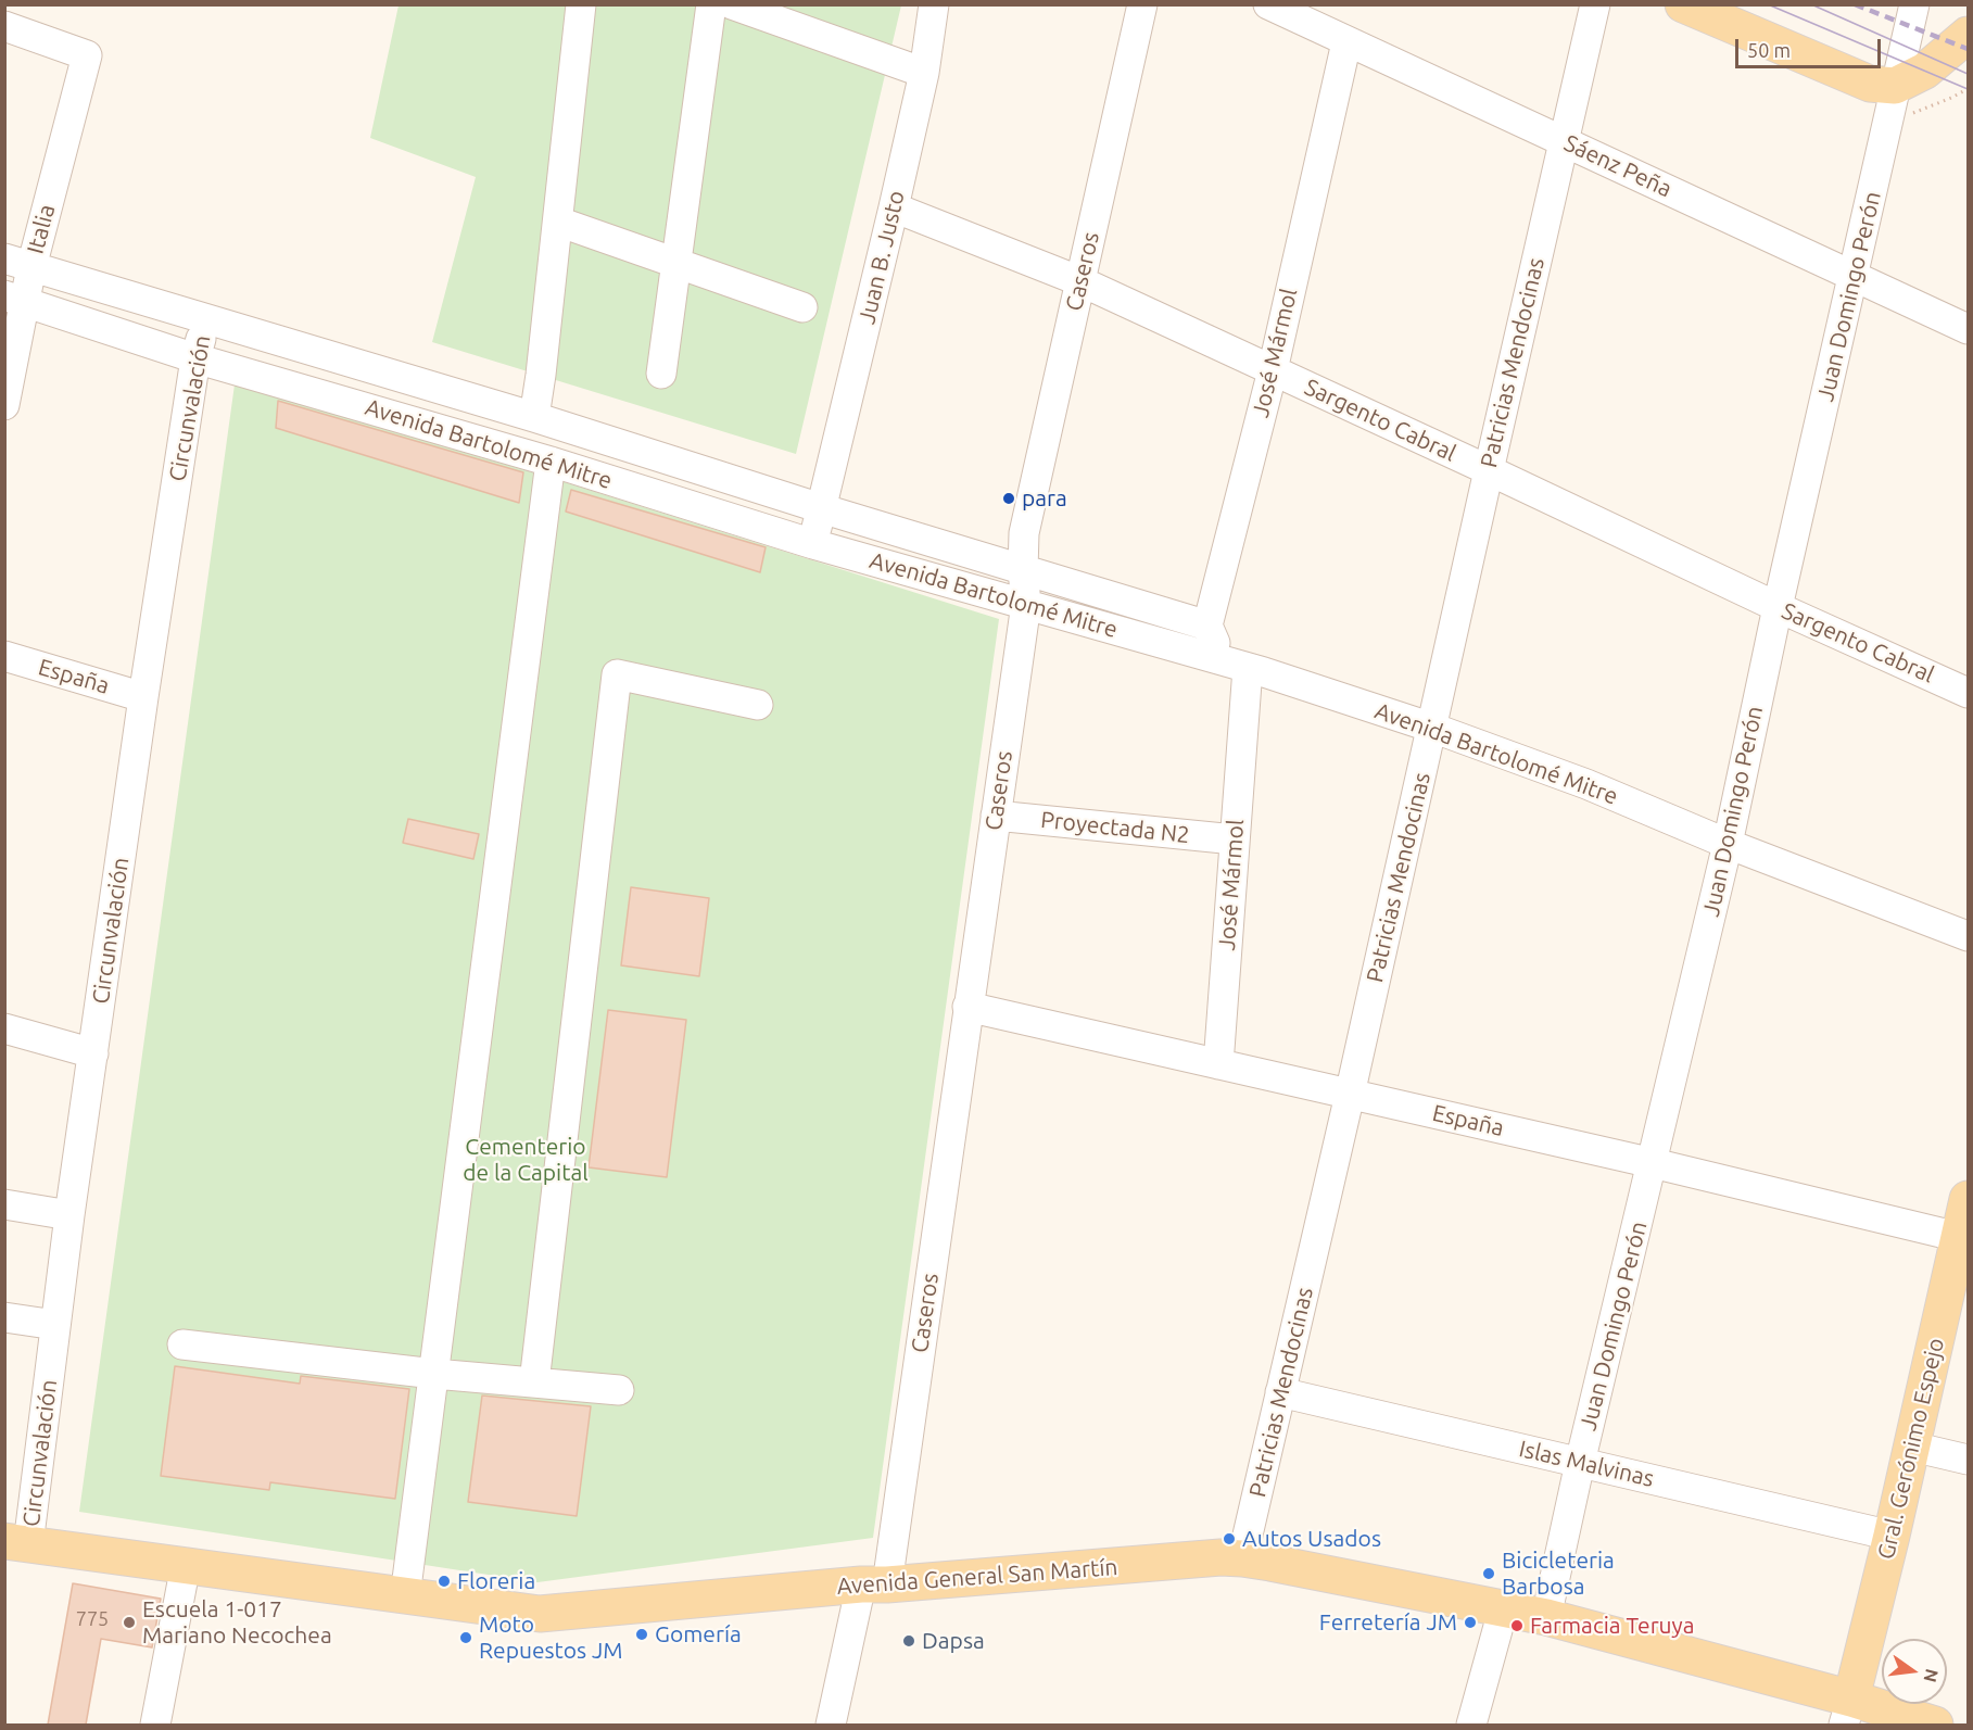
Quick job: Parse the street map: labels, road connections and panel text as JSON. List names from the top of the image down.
{
  "streets": {
    "main road": ["Gral. Gerónimo Espejo", "Avenida General San Martín"],
    "street": [
      "Sáenz Peña",
      "Italia",
      "Juan B. Justo",
      "Caseros",
      "Juan Domingo Perón",
      "José Mármol",
      "Patricias Mendocinas",
      "Circunvalación",
      "Sargento Cabral",
      "Avenida Bartolomé Mitre",
      "España",
      "Proyectada N2",
      "Islas Malvinas"
    ]
  },
  "crossings": [
    ["Sáenz Peña", "Juan Domingo Perón"],
    ["Sáenz Peña", "José Mármol"],
    ["Sáenz Peña", "Patricias Mendocinas"],
    ["Italia", "Avenida Bartolomé Mitre"],
    ["Juan B. Justo", "Sargento Cabral"],
    ["Juan B. Justo", "Avenida Bartolomé Mitre"],
    ["Caseros", "Sargento Cabral"],
    ["Caseros", "Avenida Bartolomé Mitre"],
    ["Caseros", "España"],
    ["Caseros", "Proyectada N2"],
    ["Caseros", "Avenida General San Martín"],
    ["Juan Domingo Perón", "Sargento Cabral"],
    ["Juan Domingo Perón", "Avenida Bartolomé Mitre"],
    ["Juan Domingo Perón", "España"],
    ["Juan Domingo Perón", "Islas Malvinas"],
    ["Juan Domingo Perón", "Avenida General San Martín"],
    ["José Mármol", "Sargento Cabral"],
    ["José Mármol", "Avenida Bartolomé Mitre"],
    ["José Mármol", "España"],
    ["José Mármol", "Proyectada N2"],
    ["Patricias Mendocinas", "Sargento Cabral"],
    ["Patricias Mendocinas", "Avenida Bartolomé Mitre"],
    ["Patricias Mendocinas", "España"],
    ["Patricias Mendocinas", "Islas Malvinas"],
    ["Patricias Mendocinas", "Avenida General San Martín"],
    ["Circunvalación", "Avenida Bartolomé Mitre"],
    ["Circunvalación", "España"],
    ["Circunvalación", "Avenida General San Martín"],
    ["España", "Gral. Gerónimo Espejo"],
    ["Gral. Gerónimo Espejo", "Islas Malvinas"],
    ["Gral. Gerónimo Espejo", "Avenida General San Martín"]
  ],
  "parks": ["Cementerio de la Capital"],
  "places": [
    "para",
    "Autos Usados",
    "Bicicleteria Barbosa",
    "Floreria",
    "Escuela 1-017 Mariano Necochea",
    "Ferretería JM",
    "Farmacia Teruya",
    "Gomería",
    "Moto Repuestos JM",
    "Dapsa"
  ],
  "house_numbers": ["775"],
  "scale_bar": "50 m",
  "north": "right"
}
